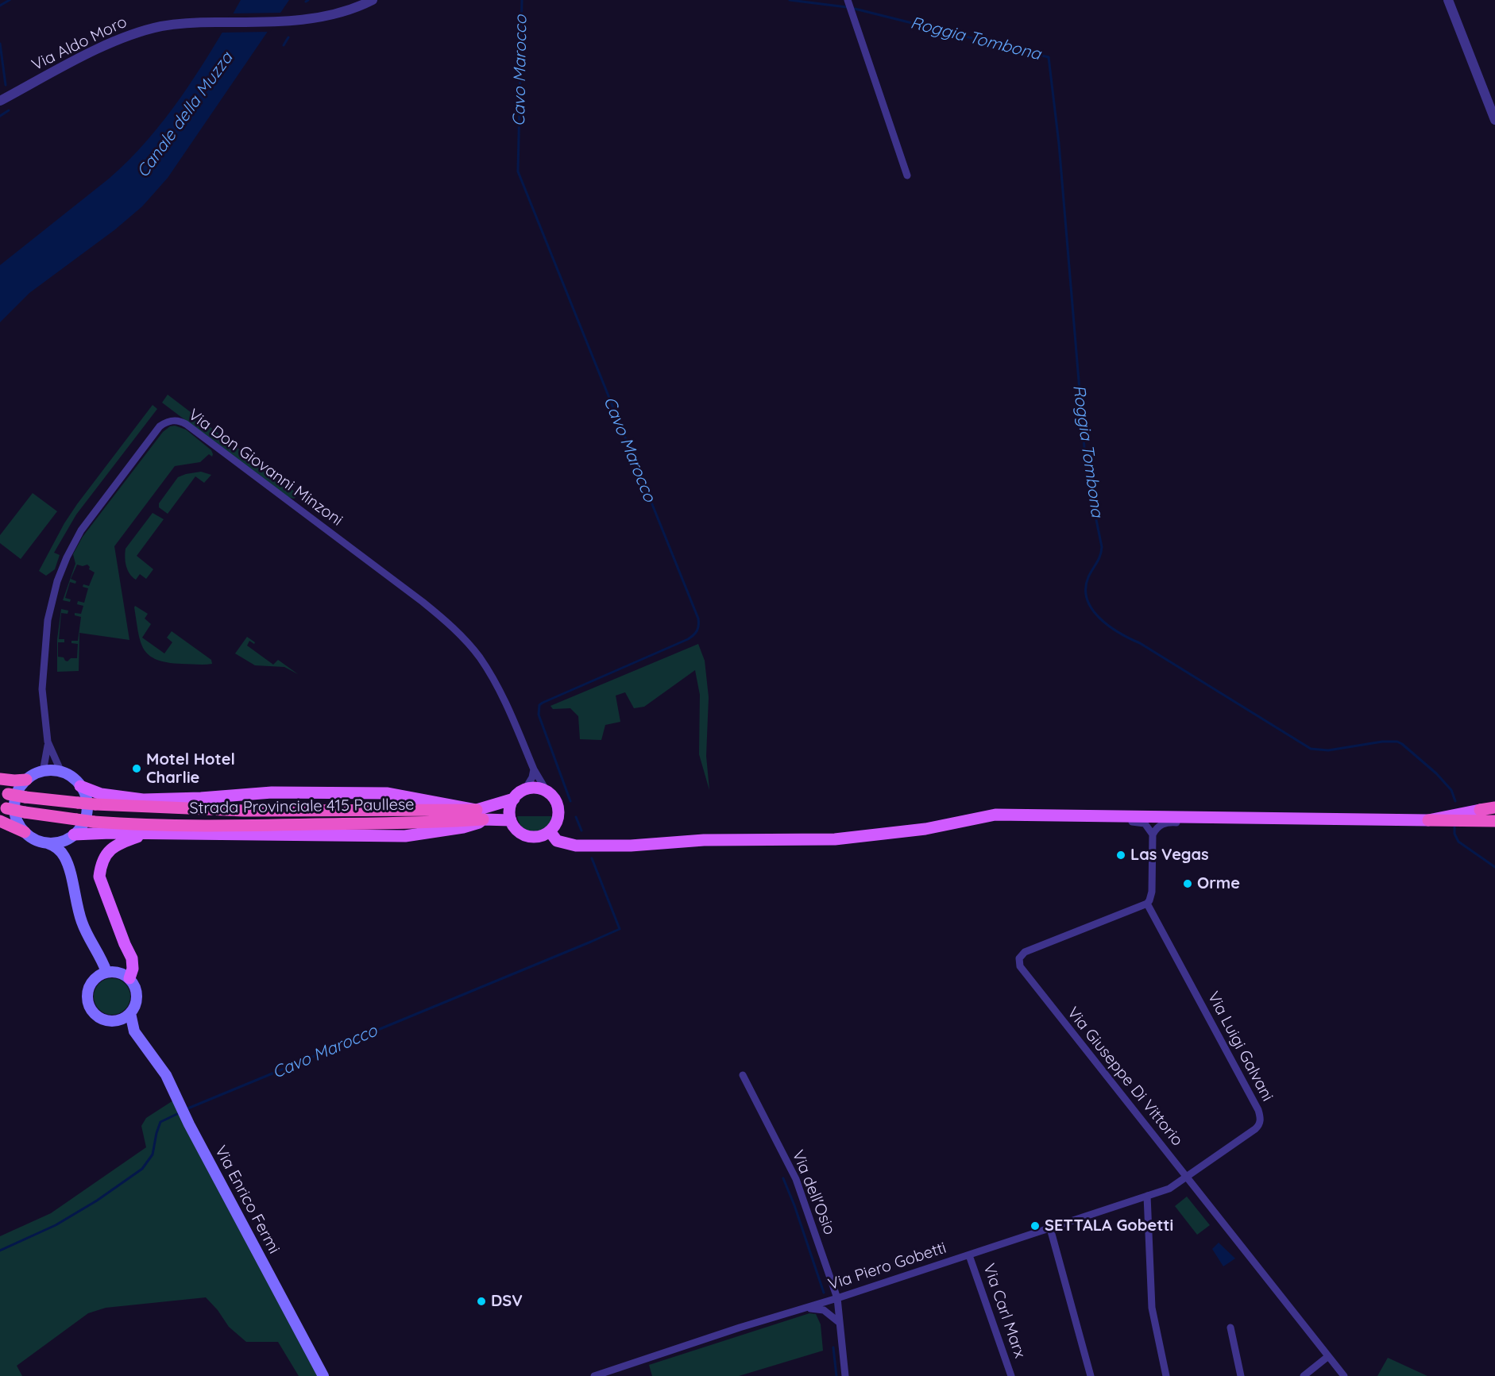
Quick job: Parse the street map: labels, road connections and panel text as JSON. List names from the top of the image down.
{
  "streets": {
    "highway": ["Strada Provinciale 415 Paullese"],
    "main road": ["Via Enrico Fermi"],
    "street": [
      "Via Aldo Moro",
      "Via Don Giovanni Minzoni",
      "Via Luigi Galvani",
      "Via Giuseppe Di Vittorio",
      "Via dell'Osio",
      "Via Piero Gobetti",
      "Via Carl Marx"
    ]
  },
  "crossings": [
    ["Via Don Giovanni Minzoni", "Strada Provinciale 415 Paullese"],
    ["Via Luigi Galvani", "Via Giuseppe Di Vittorio"],
    ["Via Luigi Galvani", "Via Piero Gobetti"],
    ["Via Giuseppe Di Vittorio", "Via Piero Gobetti"],
    ["Via dell'Osio", "Via Piero Gobetti"],
    ["Via Piero Gobetti", "Via Carl Marx"]
  ],
  "water": ["Roggia Tombona", "Cavo Marocco", "Canale della Muzza"],
  "places": [
    "Motel Hotel Charlie",
    "Las Vegas",
    "Orme",
    "SETTALA Gobetti",
    "DSV"
  ]
}
